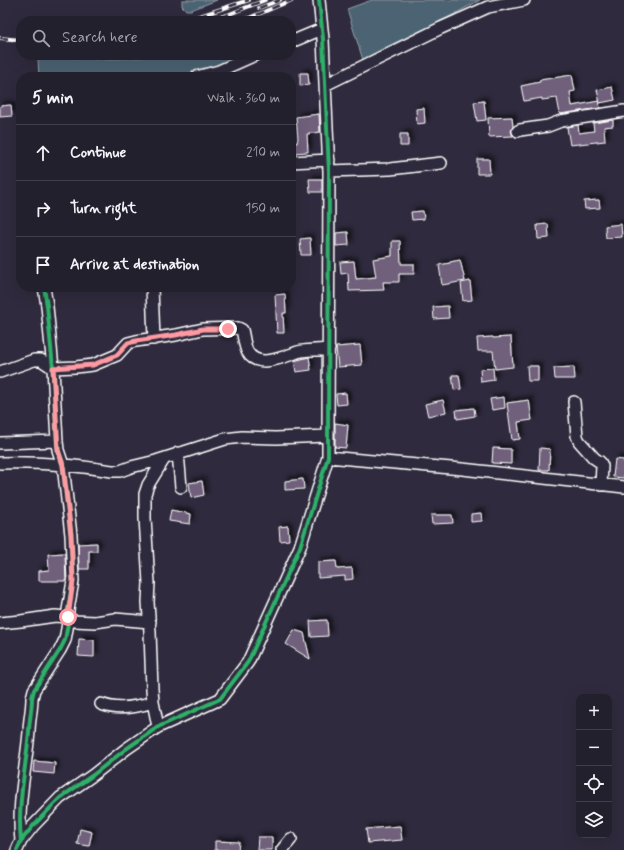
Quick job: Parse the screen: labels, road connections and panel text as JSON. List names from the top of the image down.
{
  "page": {
    "search": "Search here",
    "heading": ["5 min", "Walk · 360 m"],
    "list": [
      ["Continue", "210 m"],
      ["Turn right", "150 m"],
      "Arrive at destination"
    ],
    "map_buttons": ["+", "−"]
  }
}
